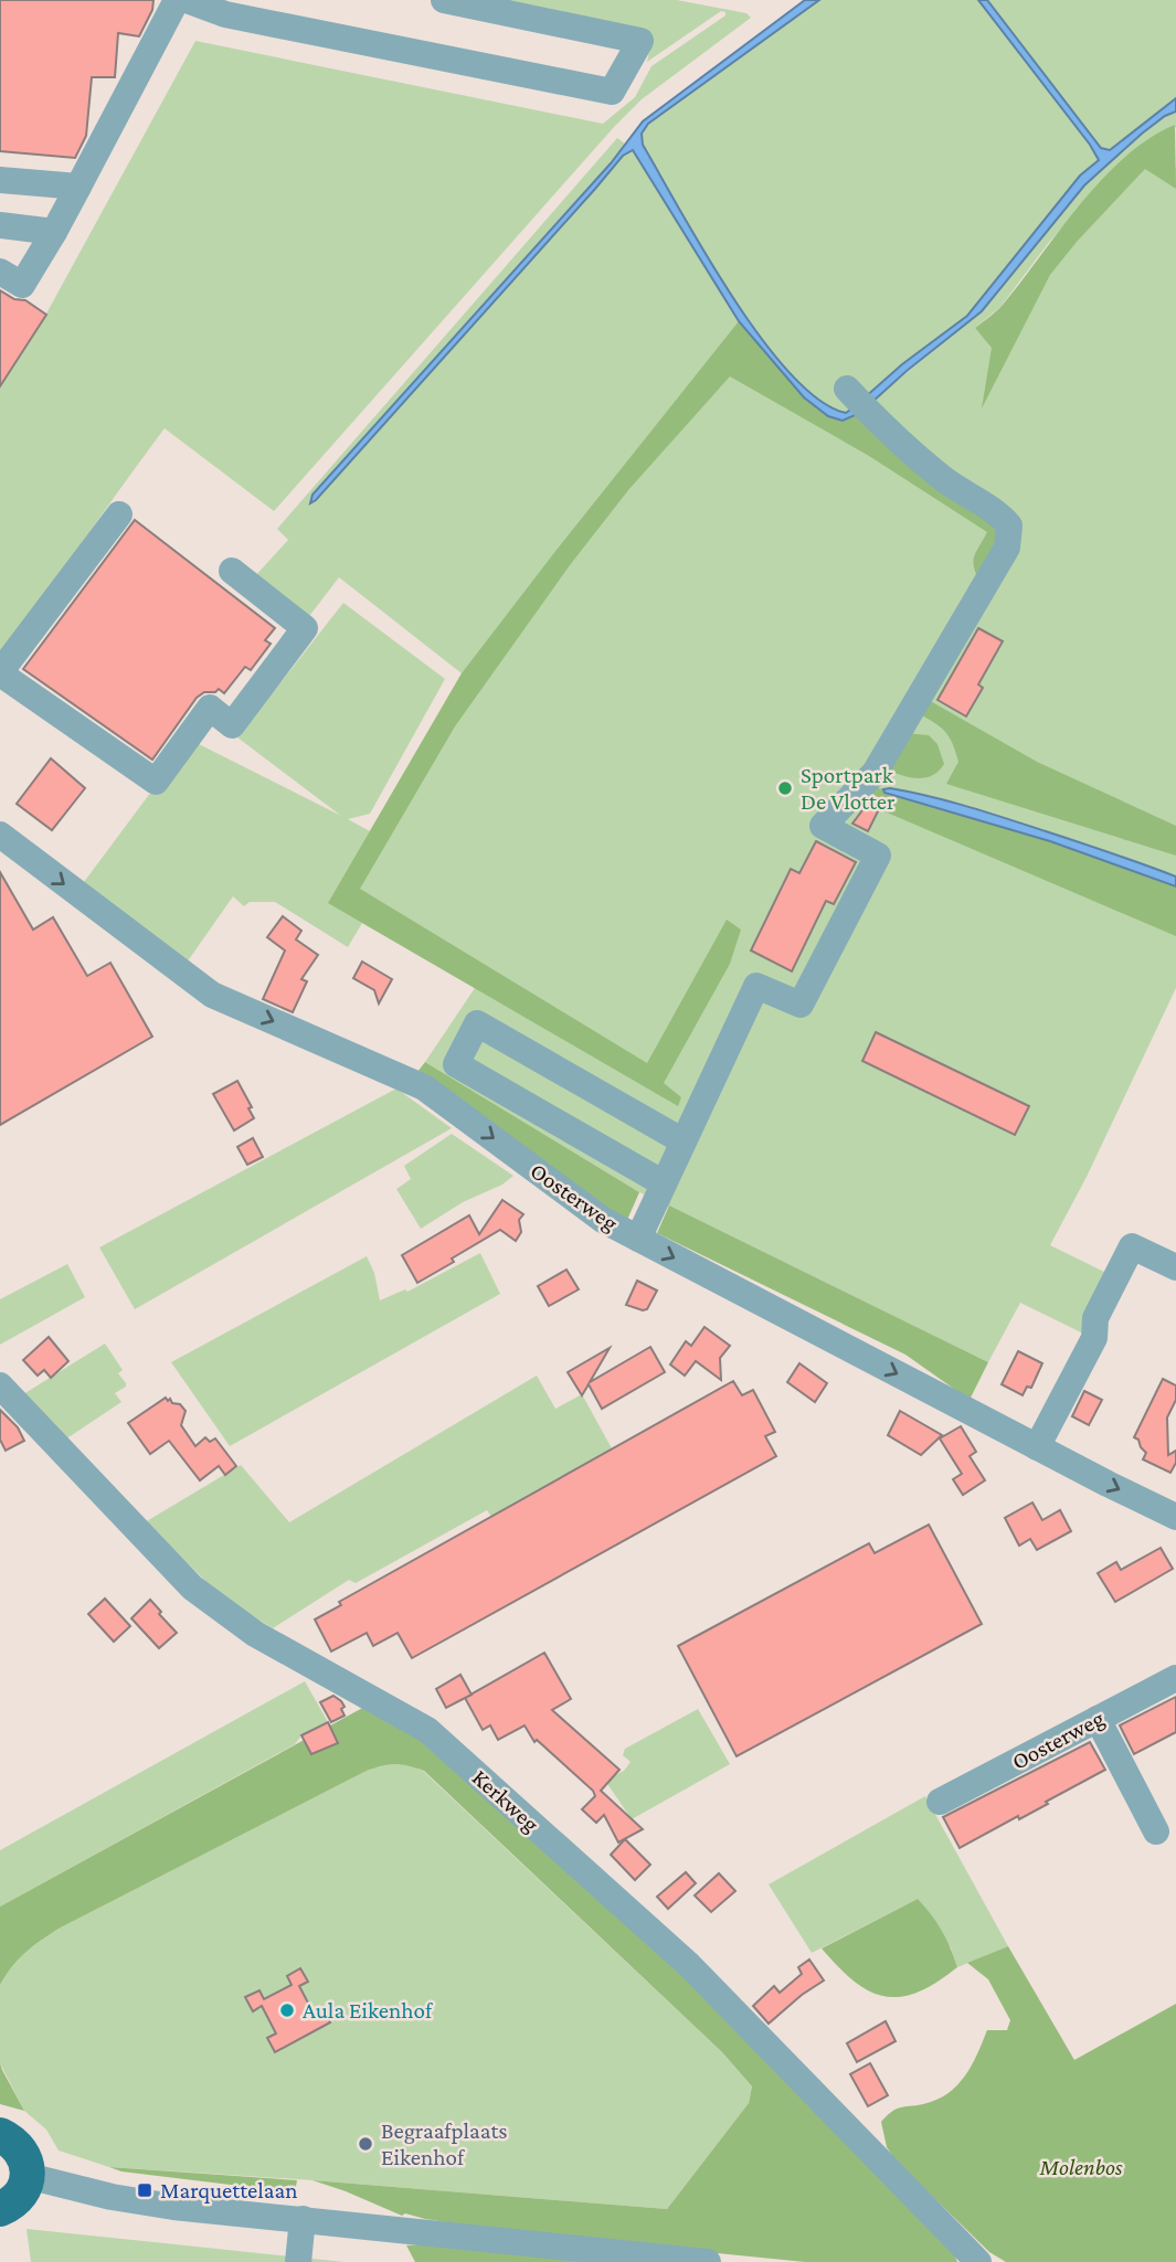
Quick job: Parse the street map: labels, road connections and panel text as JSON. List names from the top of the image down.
{
  "streets": {
    "street": ["Oosterweg", "Kerkweg"]
  },
  "one_way": ["Oosterweg"],
  "parks": ["Molenbos"],
  "places": {
    "other": ["Sportpark De Vlotter", "Aula Eikenhof", "Begraafplaats Eikenhof"],
    "transit": ["Marquettelaan"]
  }
}
